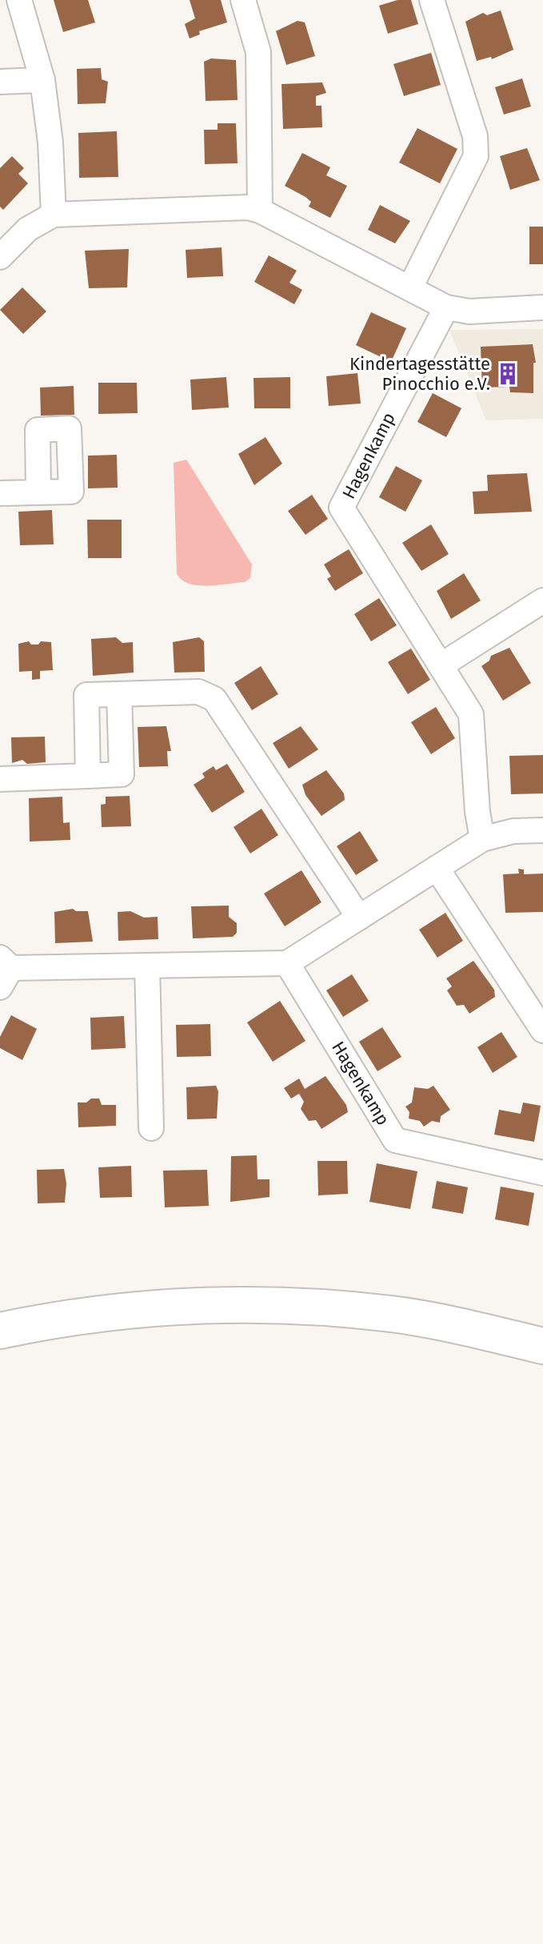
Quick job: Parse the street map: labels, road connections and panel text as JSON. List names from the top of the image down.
{
  "streets": {
    "street": ["Hagenkamp"]
  },
  "places": {
    "building": ["Kindertagesstätte Pinocchio e.V."]
  }
}
